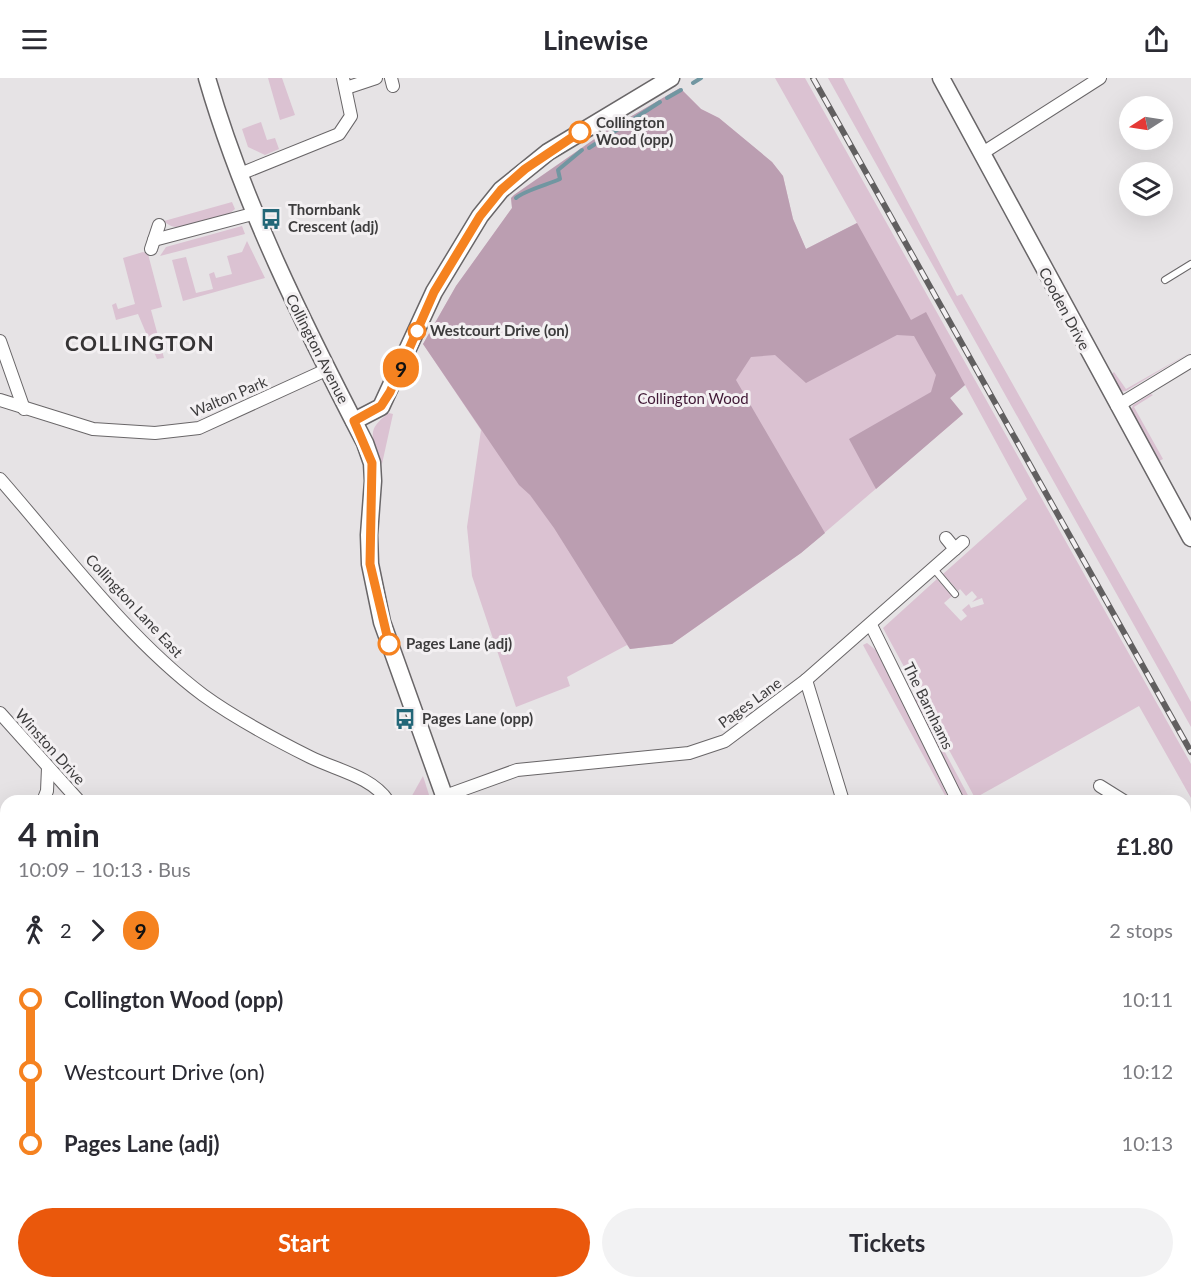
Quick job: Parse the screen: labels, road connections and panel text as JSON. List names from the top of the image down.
{
  "streets": {
    "street": [
      "Cooden Drive",
      "Collington Avenue",
      "Walton Park",
      "Collington Lane East",
      "Pages Lane",
      "The Barnhams",
      "Winston Drive"
    ]
  },
  "crossings": [
    ["Collington Avenue", "Walton Park"],
    ["Pages Lane", "The Barnhams"]
  ],
  "districts": ["COLLINGTON"],
  "parks": ["Collington Wood"],
  "places": {
    "other": ["Collington Wood (opp)", "Westcourt Drive (on)", "Pages Lane (adj)"],
    "bus stop": ["Thornbank Crescent (adj)", "Pages Lane (opp)"]
  },
  "lines": ["bus line 9"],
  "north": "left",
  "page": {
    "header": "Linewise",
    "on_map": "9",
    "heading": ["4 min", "10:09 – 10:13 · Bus", "£1.80"],
    "legs": ["2", "9", "2 stops"],
    "list": [
      {
        "name": "Collington Wood (opp)",
        "value": "10:11"
      },
      {
        "name": "Westcourt Drive (on)",
        "value": "10:12"
      },
      {
        "name": "Pages Lane (adj)",
        "value": "10:13"
      }
    ],
    "buttons": ["Start", "Tickets"]
  }
}
